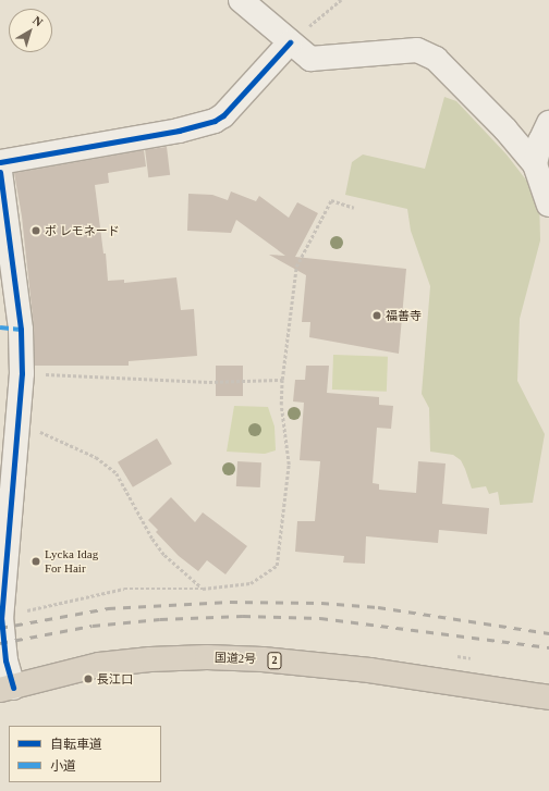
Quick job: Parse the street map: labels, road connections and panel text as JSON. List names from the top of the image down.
{
  "streets": {
    "highway": ["国道2号", "2"]
  },
  "places": [
    "ボ レモネード",
    "福善寺",
    "Lycka Idag For Hair",
    "長江口"
  ],
  "legend": ["自転車道", "小道"],
  "north": "top right"
}
